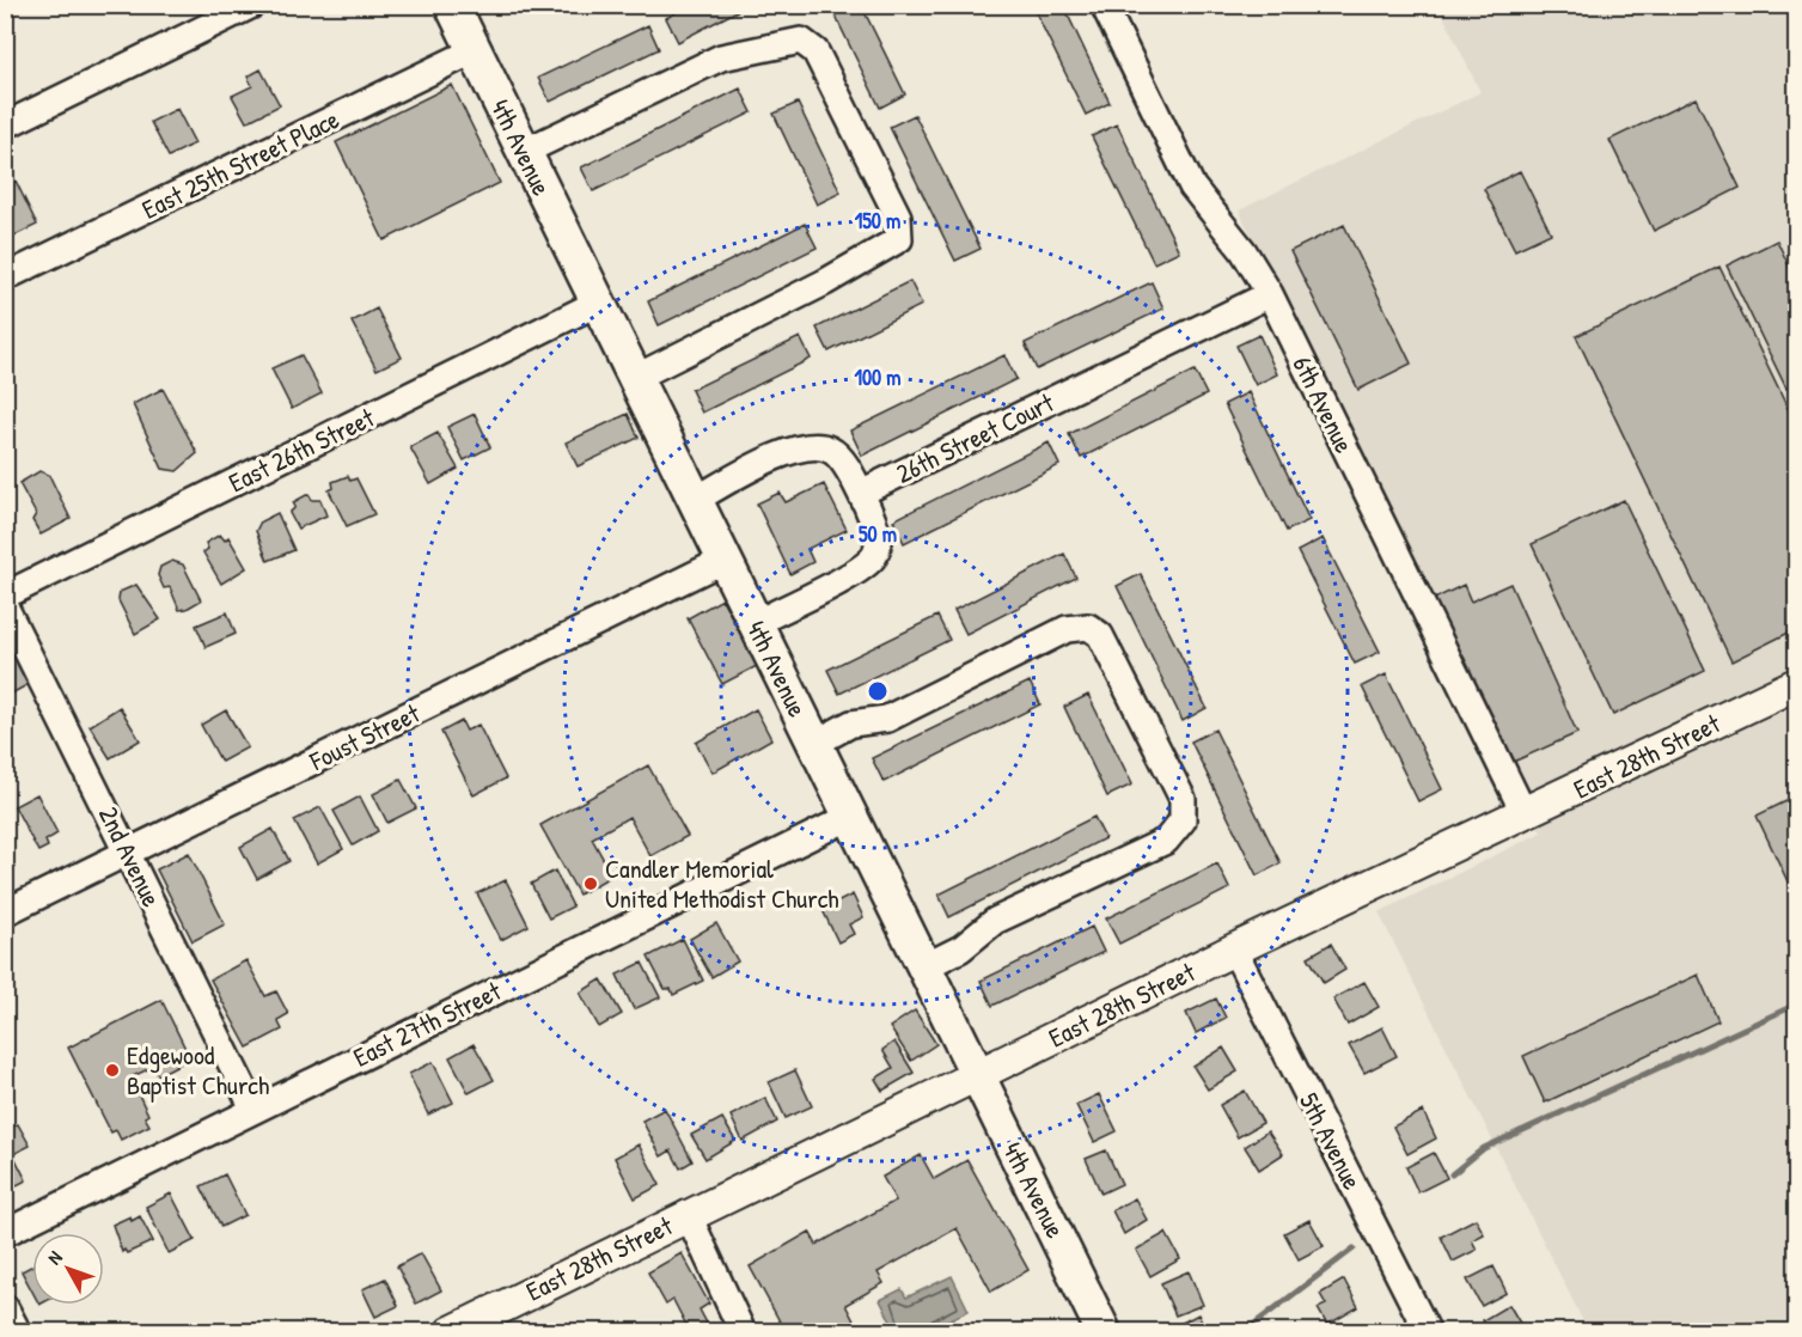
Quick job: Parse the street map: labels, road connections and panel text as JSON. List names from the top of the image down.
{
  "streets": {
    "main road": ["4th Avenue"],
    "street": [
      "East 25th Street Place",
      "6th Avenue",
      "26th Street Court",
      "East 26th Street",
      "Foust Street",
      "East 28th Street",
      "2nd Avenue",
      "East 27th Street",
      "5th Avenue"
    ]
  },
  "crossings": [
    ["4th Avenue", "East 25th Street Place"],
    ["4th Avenue", "East 26th Street"],
    ["4th Avenue", "Foust Street"],
    ["4th Avenue", "East 28th Street"],
    ["4th Avenue", "East 27th Street"],
    ["6th Avenue", "26th Street Court"],
    ["6th Avenue", "East 28th Street"],
    ["Foust Street", "2nd Avenue"],
    ["East 28th Street", "5th Avenue"],
    ["2nd Avenue", "East 27th Street"]
  ],
  "places": ["Candler Memorial United Methodist Church", "Edgewood Baptist Church"],
  "north": "top left",
  "rings": ["150 m", "100 m", "50 m"]
}
